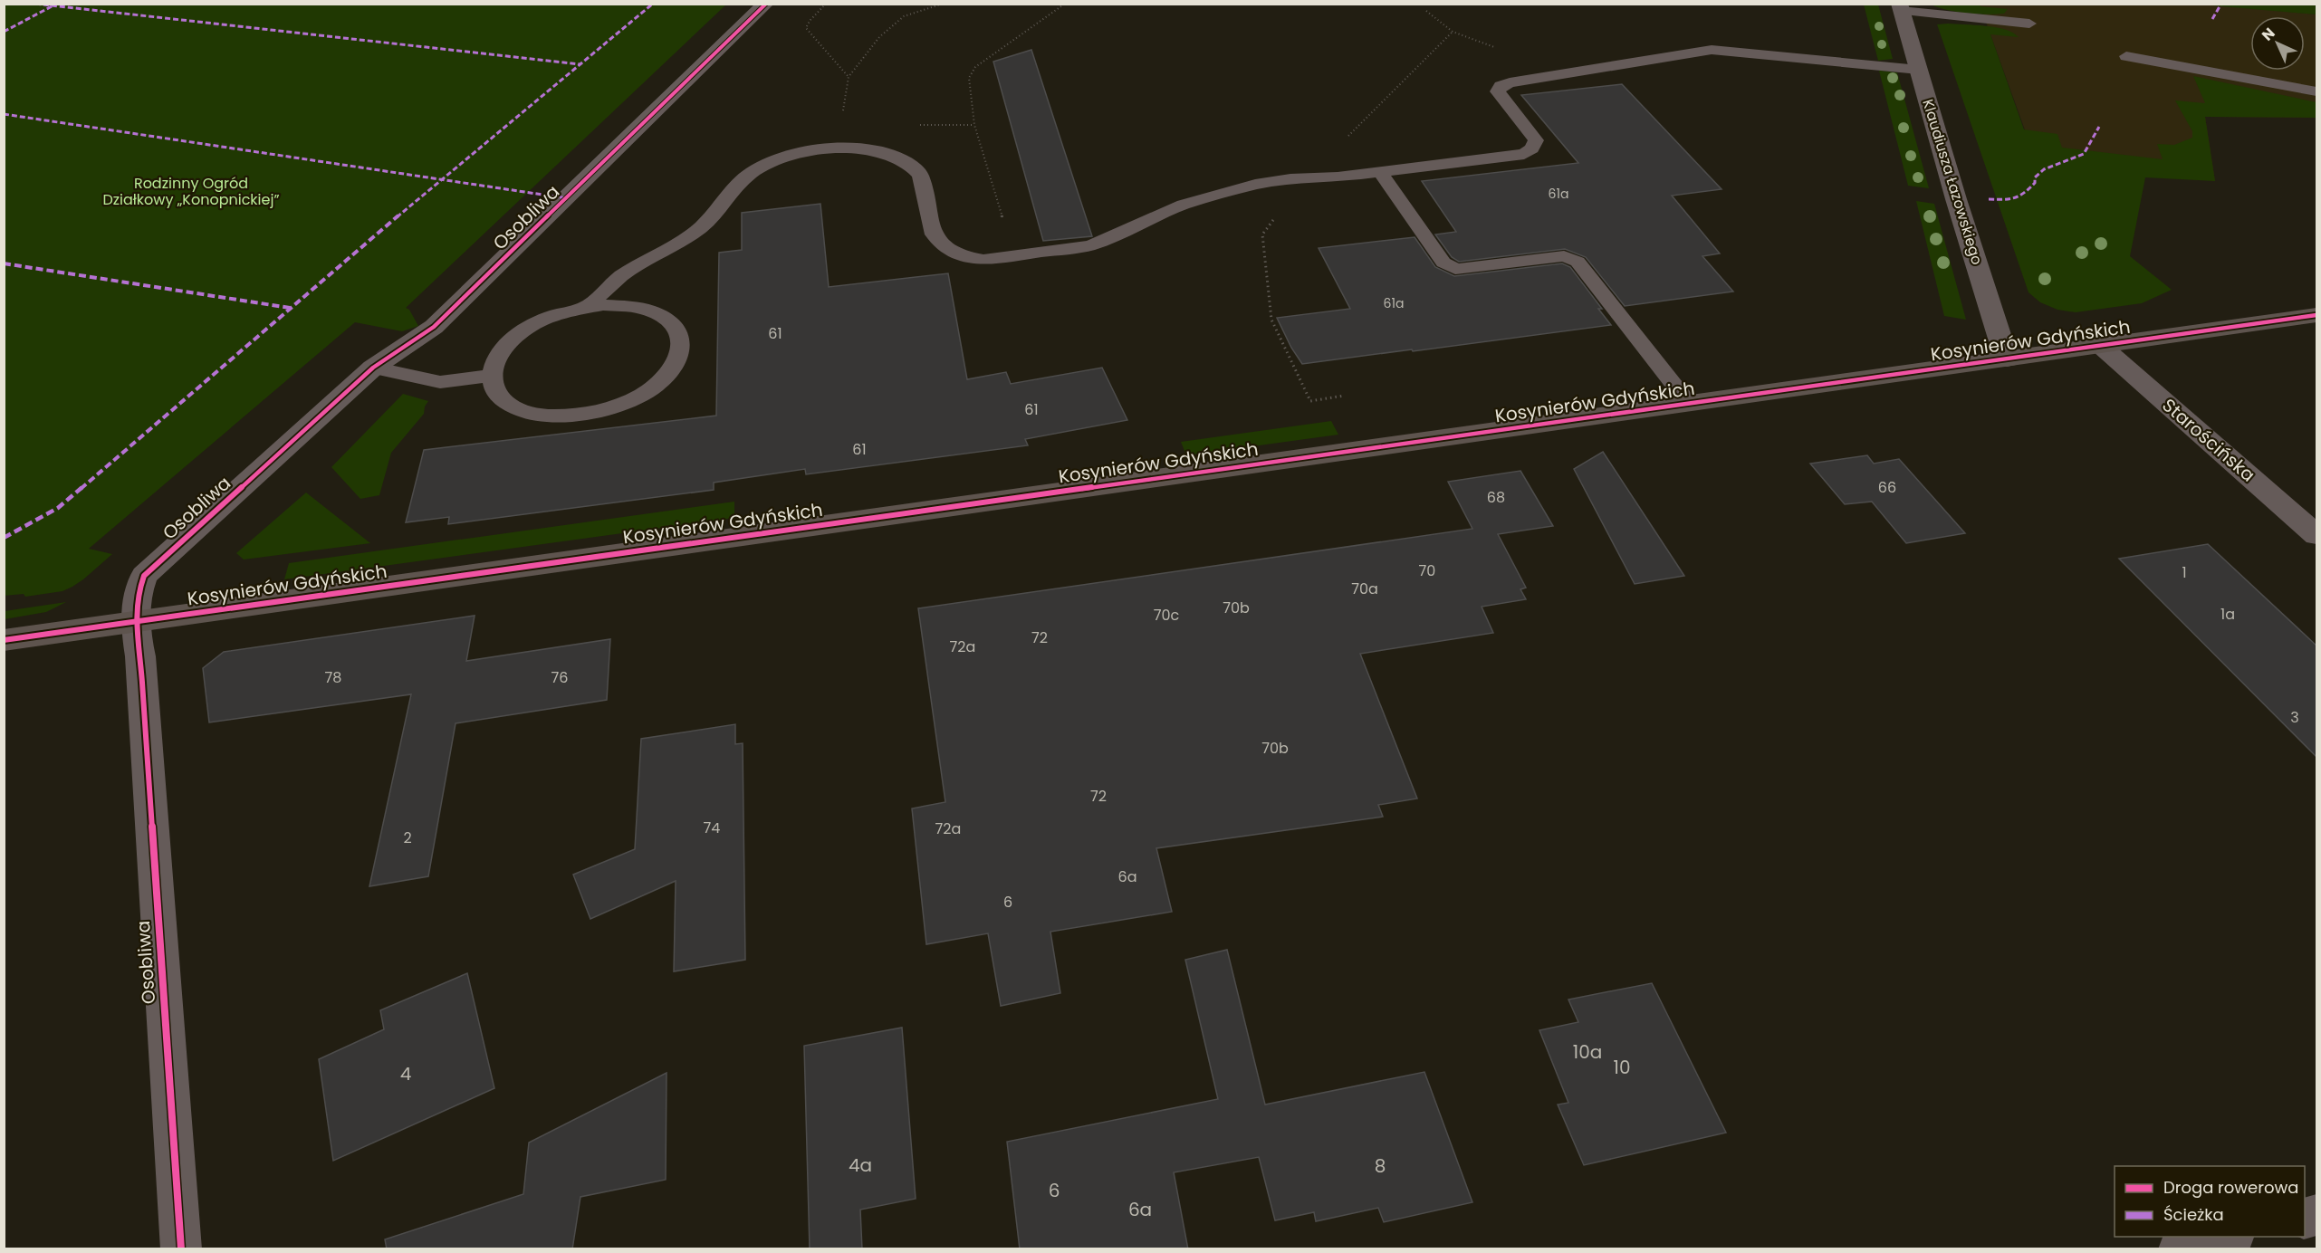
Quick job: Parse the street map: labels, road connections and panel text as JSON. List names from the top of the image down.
{
  "streets": {
    "street": [
      "Klaudiusza Łazowskiego",
      "Osobliwa",
      "Kosynierów Gdyńskich",
      "Starościńska"
    ]
  },
  "crossings": [
    ["Klaudiusza Łazowskiego", "Kosynierów Gdyńskich"],
    ["Osobliwa", "Kosynierów Gdyńskich"],
    ["Kosynierów Gdyńskich", "Starościńska"]
  ],
  "parks": ["Rodzinny Ogród Działkowy „Konopnickiej”"],
  "house_numbers": [
    "61a",
    "61a",
    "61",
    "61",
    "61",
    "66",
    "68",
    "70",
    "1",
    "70a",
    "70b",
    "1a",
    "70c",
    "72",
    "72a",
    "78",
    "76",
    "3",
    "70b",
    "72",
    "74",
    "72a",
    "2",
    "6a",
    "6",
    "10a",
    "10",
    "4",
    "4a",
    "8",
    "6",
    "6a"
  ],
  "legend": ["Droga rowerowa", "Ścieżka"],
  "north": "top left"
}
